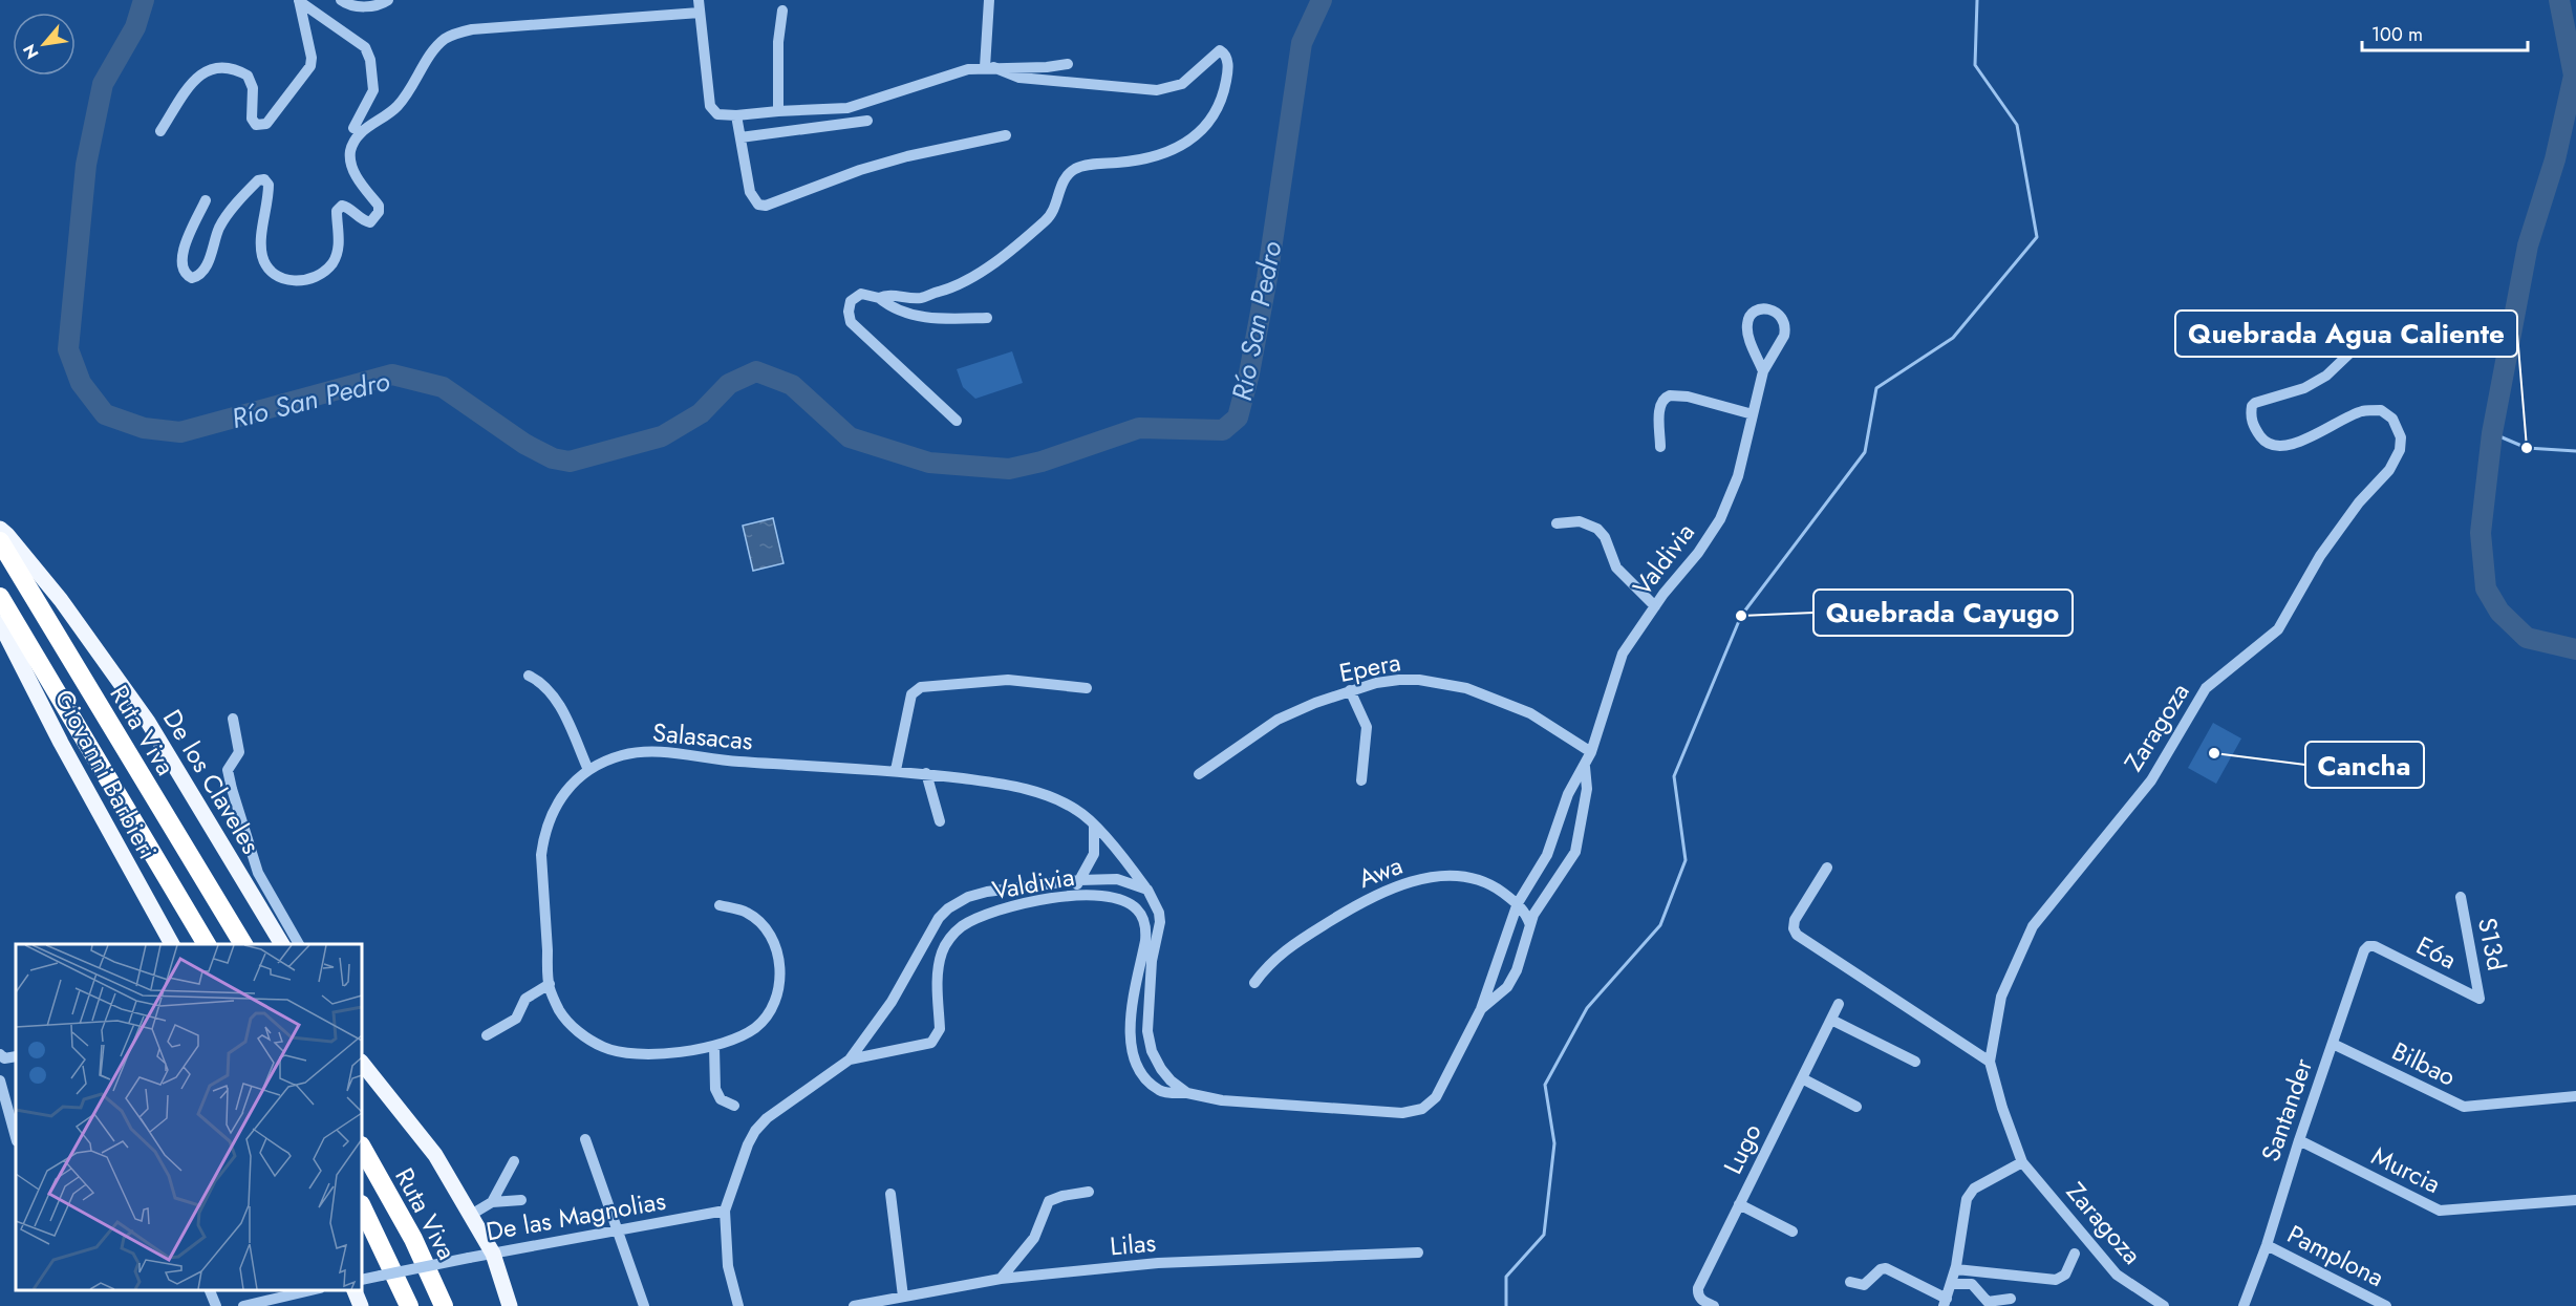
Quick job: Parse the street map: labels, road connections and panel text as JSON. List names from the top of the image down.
{
  "streets": {
    "highway": ["Ruta Viva"],
    "main road": ["Giovanni Barbieri", "De los Claveles"],
    "street": [
      "Valdivia",
      "Epera",
      "Zaragoza",
      "Salasacas",
      "Awa",
      "S13d",
      "E6a",
      "Bilbao",
      "Santander",
      "Lugo",
      "Murcia",
      "De las Magnolias",
      "Lilas",
      "Pamplona"
    ]
  },
  "crossings": [
    ["Valdivia", "Epera"],
    ["Valdivia", "Salasacas"],
    ["Valdivia", "Awa"],
    ["S13d", "E6a"],
    ["E6a", "Santander"],
    ["Bilbao", "Santander"],
    ["Santander", "Murcia"],
    ["Santander", "Pamplona"]
  ],
  "water": ["Río San Pedro"],
  "places": ["Quebrada Agua Caliente", "Quebrada Cayugo", "Cancha"],
  "scale_bar": "100 m",
  "north": "bottom left"
}
